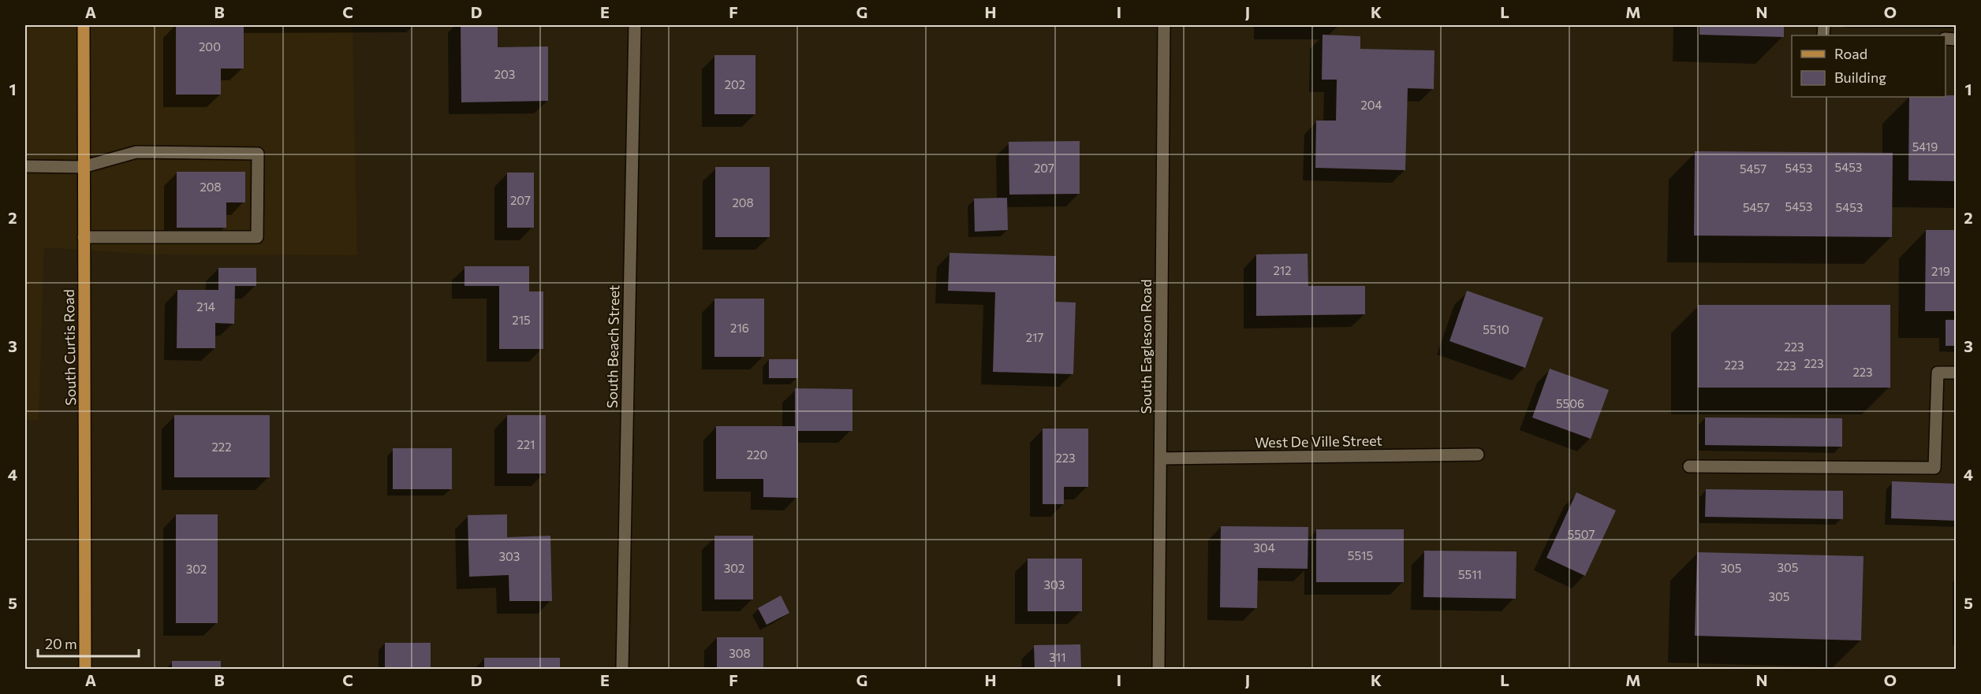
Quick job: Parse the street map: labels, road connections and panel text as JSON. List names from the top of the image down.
{
  "streets": {
    "main road": ["South Curtis Road"],
    "street": ["South Beach Street", "South Eagleson Road", "West De Ville Street"]
  },
  "crossings": [
    ["South Eagleson Road", "West De Ville Street"]
  ],
  "house_numbers": [
    "200",
    "203",
    "202",
    "204",
    "5419",
    "5453",
    "207",
    "5453",
    "5457",
    "208",
    "207",
    "208",
    "5453",
    "5457",
    "5453",
    "212",
    "219",
    "214",
    "215",
    "216",
    "5510",
    "217",
    "223",
    "223",
    "223",
    "223",
    "223",
    "5506",
    "221",
    "222",
    "220",
    "223",
    "5507",
    "304",
    "5515",
    "303",
    "305",
    "302",
    "305",
    "302",
    "5511",
    "303",
    "305",
    "308",
    "311"
  ],
  "legend": ["Road", "Building"],
  "scale_bar": "20 m",
  "grid": {
    "columns": [
      "A",
      "B",
      "C",
      "D",
      "E",
      "F",
      "G",
      "H",
      "I",
      "J",
      "K",
      "L",
      "M",
      "N",
      "O"
    ],
    "rows": [
      "1",
      "2",
      "3",
      "4",
      "5"
    ]
  }
}
